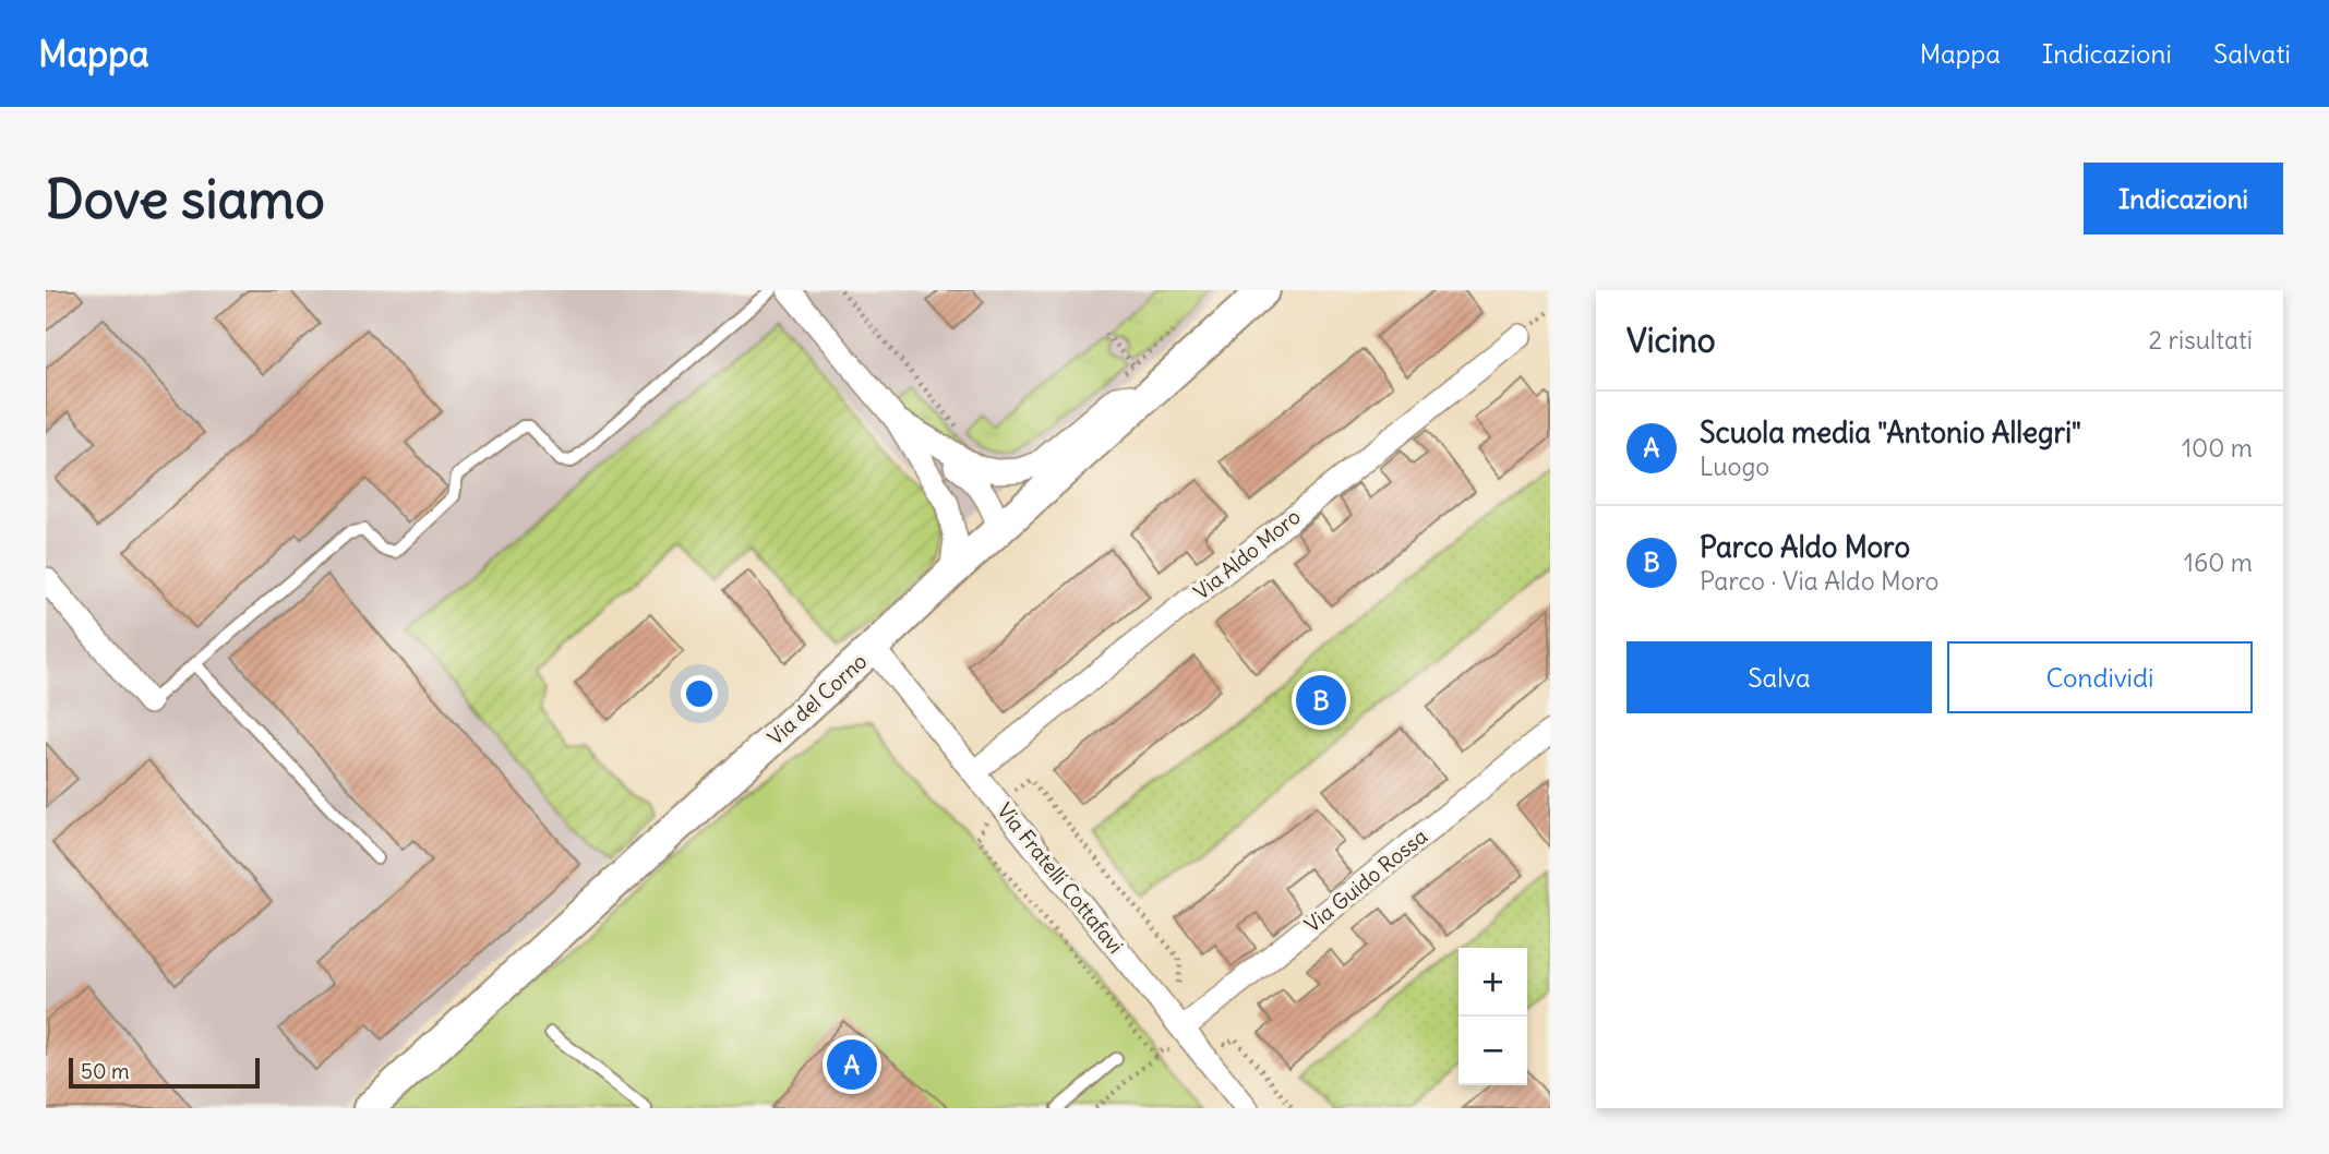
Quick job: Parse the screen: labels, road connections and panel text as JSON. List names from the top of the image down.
{
  "streets": {
    "street": [
      "Via Aldo Moro",
      "Via del Corno",
      "Via Fratelli Cottafavi",
      "Via Guido Rossa"
    ]
  },
  "crossings": [
    ["Via Aldo Moro", "Via Fratelli Cottafavi"],
    ["Via del Corno", "Via Fratelli Cottafavi"],
    ["Via Fratelli Cottafavi", "Via Guido Rossa"]
  ],
  "scale_bar": "50 m",
  "page": {
    "header": "Mappa",
    "nav": ["Mappa", "Indicazioni", "Salvati"],
    "buttons": [
      "Indicazioni",
      ["Salva", "Condividi"]
    ],
    "title": "Dove siamo",
    "heading": ["Vicino", "2 risultati"],
    "list": [
      {
        "mark": "A",
        "name": "Scuola media \"Antonio Allegri\"",
        "note": "Luogo",
        "value": "100 m"
      },
      {
        "mark": "B",
        "name": "Parco Aldo Moro",
        "note": "Parco · Via Aldo Moro",
        "value": "160 m"
      }
    ],
    "pins": ["B", "A"],
    "map_buttons": ["+", "−"],
    "scale": "50 m"
  }
}
